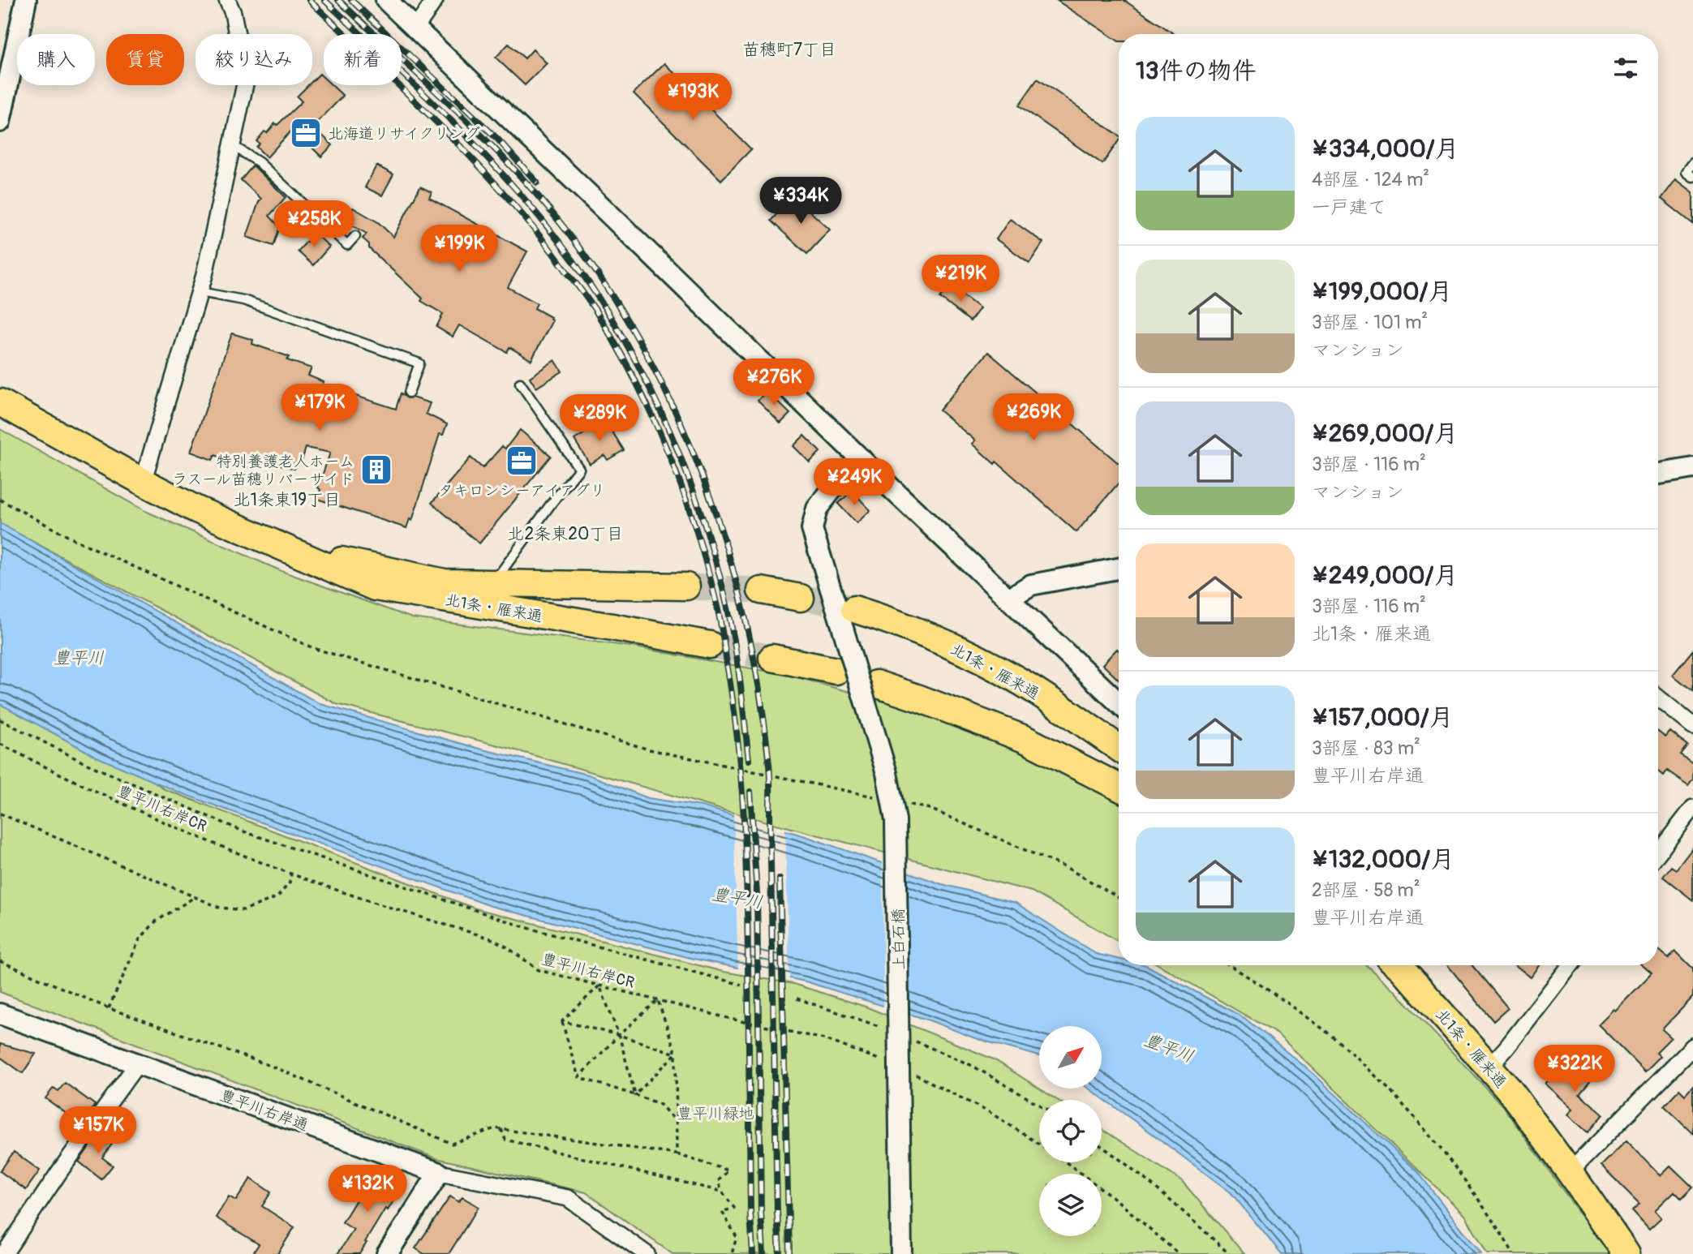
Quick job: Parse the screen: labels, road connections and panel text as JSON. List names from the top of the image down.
{
  "streets": {
    "highway": ["北1条・雁来通"],
    "street": ["上白石橋", "豊平川右岸通"],
    "path": ["豊平川右岸CR"]
  },
  "crossings": [
    ["北1条・雁来通", "上白石橋"]
  ],
  "districts": ["苗穂町7丁目", "北1条東19丁目", "北2条東20丁目"],
  "water": ["豊平川"],
  "parks": ["豊平川緑地"],
  "places": {
    "office": ["北海道リサイクリング", "タキロンシーアイアグリ"],
    "building": ["特別養護老人ホーム ラスール苗穂リバーサイド"]
  },
  "north": "top right",
  "page": {
    "chip": [
      "購入",
      "賃貸",
      "絞り込み",
      "新着"
    ],
    "heading": "13件の物件",
    "price": [
      "¥193K",
      "¥334K",
      "¥258K",
      "¥199K",
      "¥219K",
      "¥276K",
      "¥179K",
      "¥269K",
      "¥289K",
      "¥249K",
      "¥322K",
      "¥157K",
      "¥132K"
    ],
    "list": [
      {
        "name": "¥334,000/月",
        "note": "4部屋 · 124 m² · 一戸建て"
      },
      {
        "name": "¥199,000/月",
        "note": "3部屋 · 101 m² · マンション"
      },
      {
        "name": "¥269,000/月",
        "note": "3部屋 · 116 m² · マンション"
      },
      {
        "name": "¥249,000/月",
        "note": "3部屋 · 116 m² · 北1条・雁来通"
      },
      {
        "name": "¥157,000/月",
        "note": "3部屋 · 83 m² · 豊平川右岸通"
      },
      {
        "name": "¥132,000/月",
        "note": "2部屋 · 58 m² · 豊平川右岸通"
      }
    ]
  }
}
